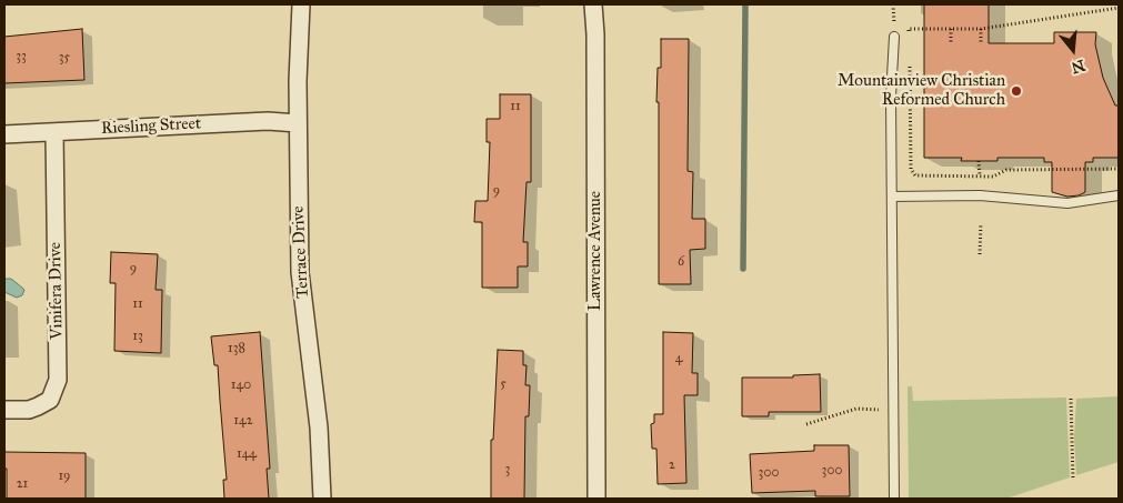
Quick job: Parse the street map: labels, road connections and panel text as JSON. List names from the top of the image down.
{
  "streets": {
    "street": [
      "Riesling Street",
      "Lawrence Avenue",
      "Terrace Drive",
      "Vinifera Drive"
    ]
  },
  "crossings": [
    ["Riesling Street", "Terrace Drive"],
    ["Riesling Street", "Vinifera Drive"]
  ],
  "places": ["Mountainview Christian Reformed Church"],
  "house_numbers": [
    "33",
    "35",
    "11",
    "9",
    "6",
    "9",
    "11",
    "13",
    "138",
    "4",
    "5",
    "140",
    "142",
    "144",
    "2",
    "3",
    "300",
    "300",
    "19",
    "21"
  ],
  "north": "bottom"
}
